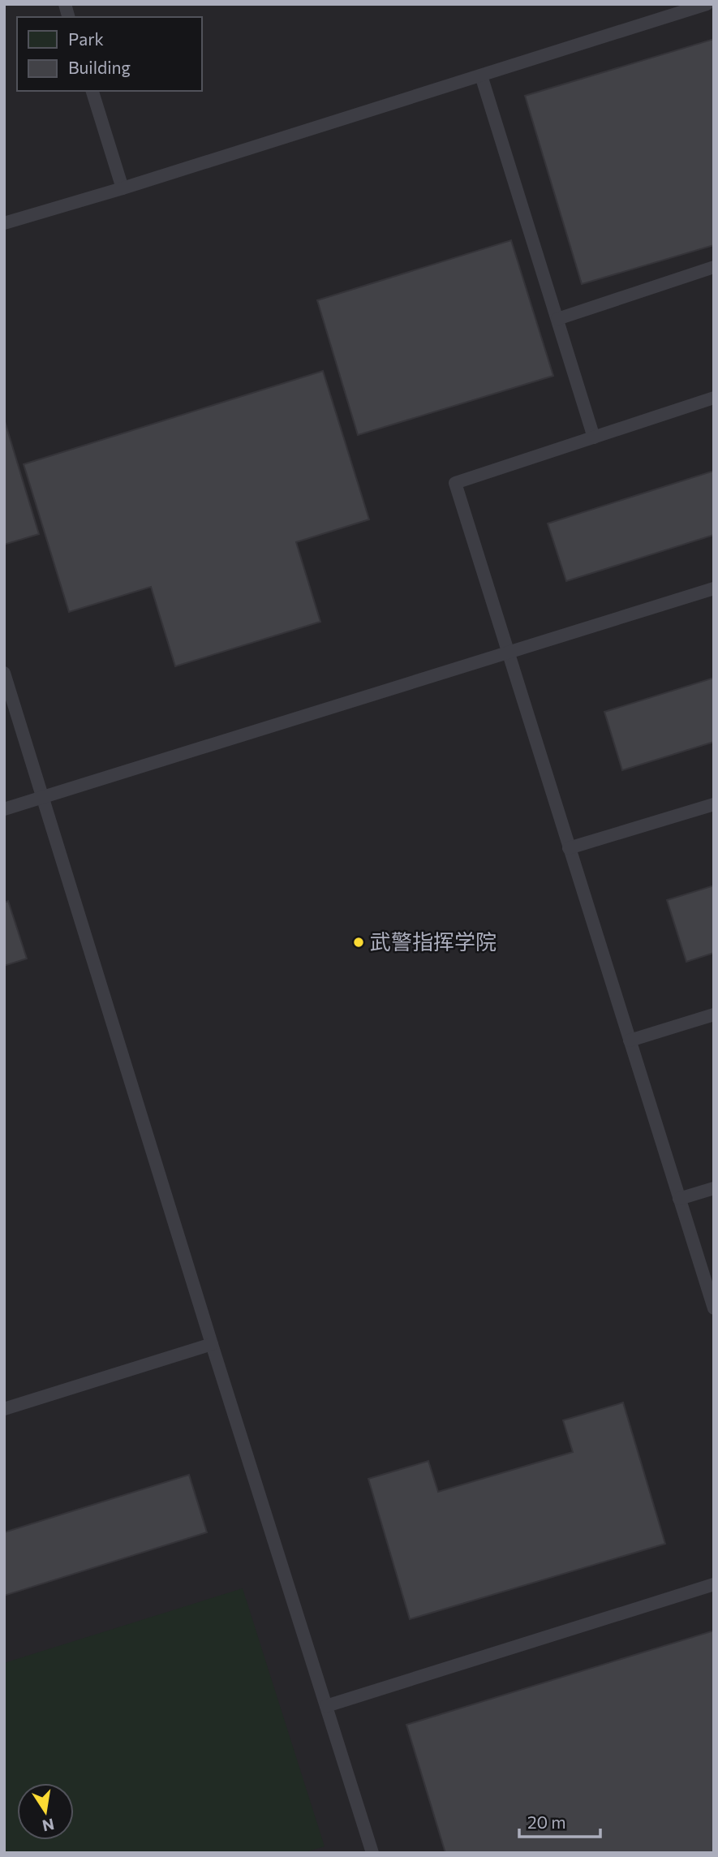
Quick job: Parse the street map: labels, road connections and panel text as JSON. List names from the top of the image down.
{
  "places": ["武警指挥学院"],
  "legend": ["Park", "Building"],
  "scale_bar": "20 m",
  "north": "bottom"
}
